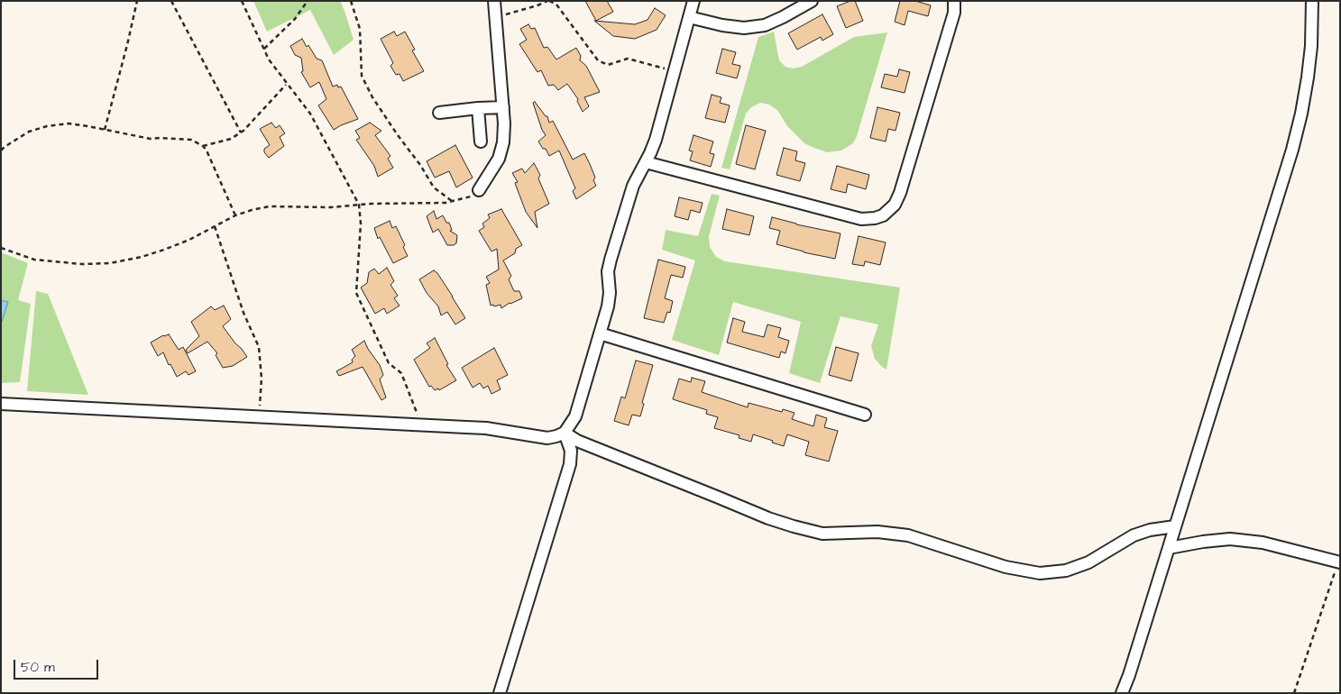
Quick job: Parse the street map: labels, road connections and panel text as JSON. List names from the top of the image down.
{
  "scale_bar": "50 m"
}
